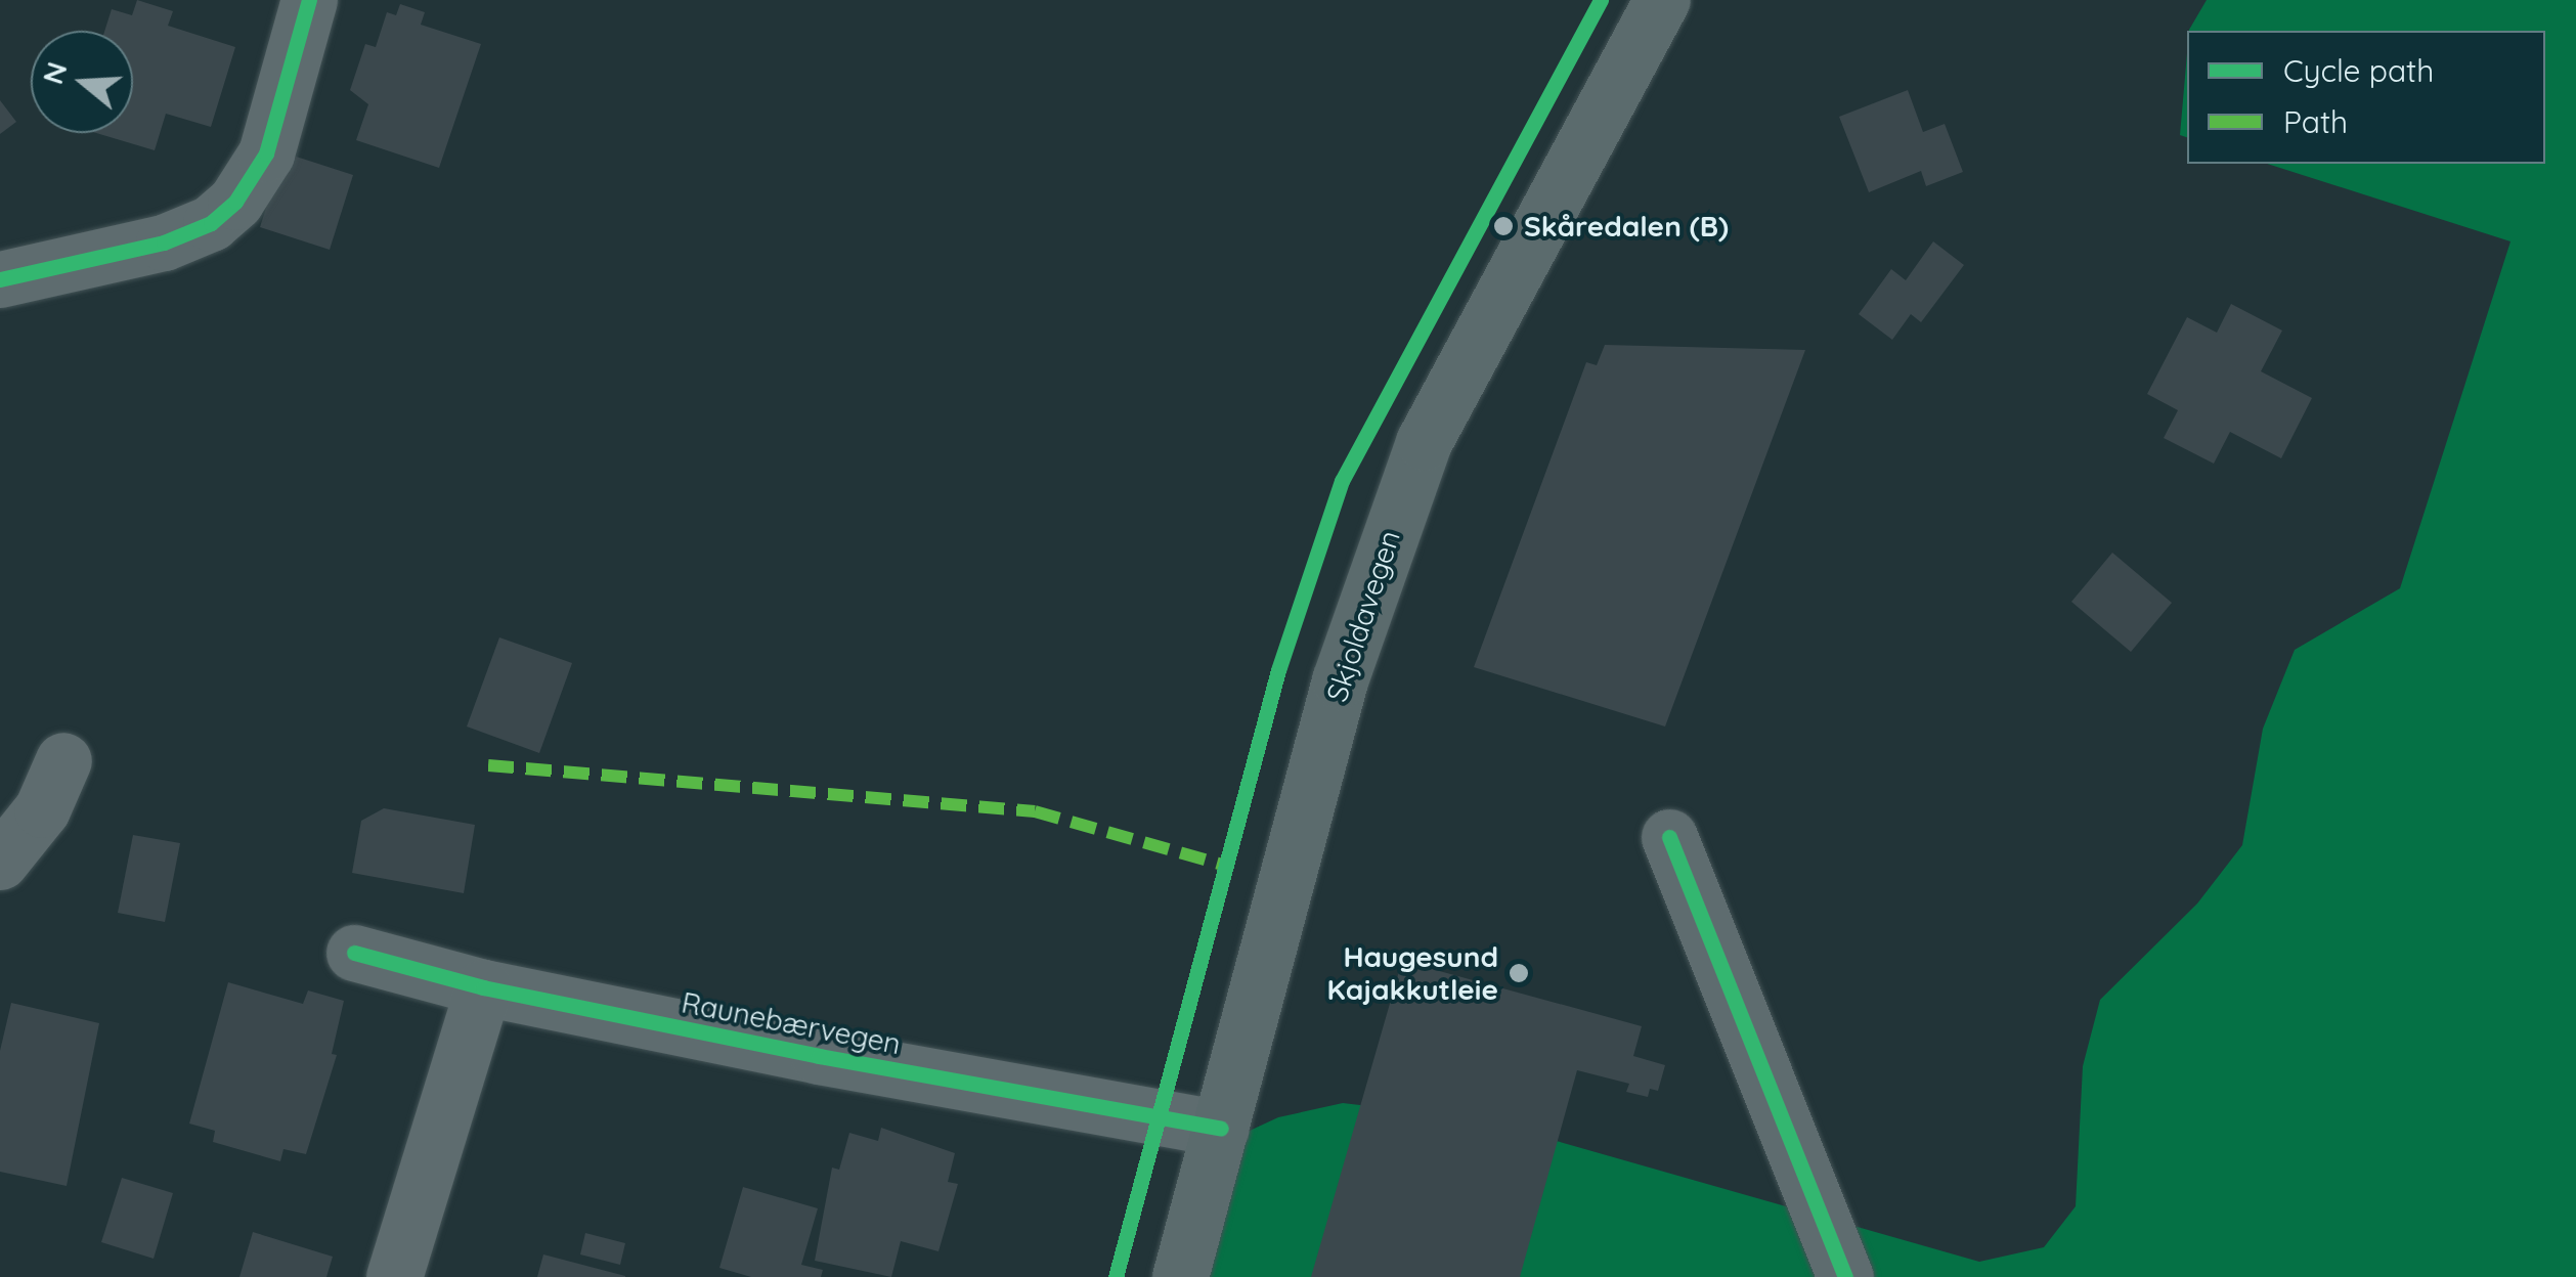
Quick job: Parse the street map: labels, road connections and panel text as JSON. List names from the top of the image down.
{
  "streets": {
    "main road": ["Skjoldavegen"],
    "street": ["Raunebærvegen"]
  },
  "crossings": [
    ["Skjoldavegen", "Raunebærvegen"]
  ],
  "places": ["Skåredalen (B)", "Haugesund Kajakkutleie"],
  "legend": ["Cycle path", "Path"],
  "north": "left"
}
